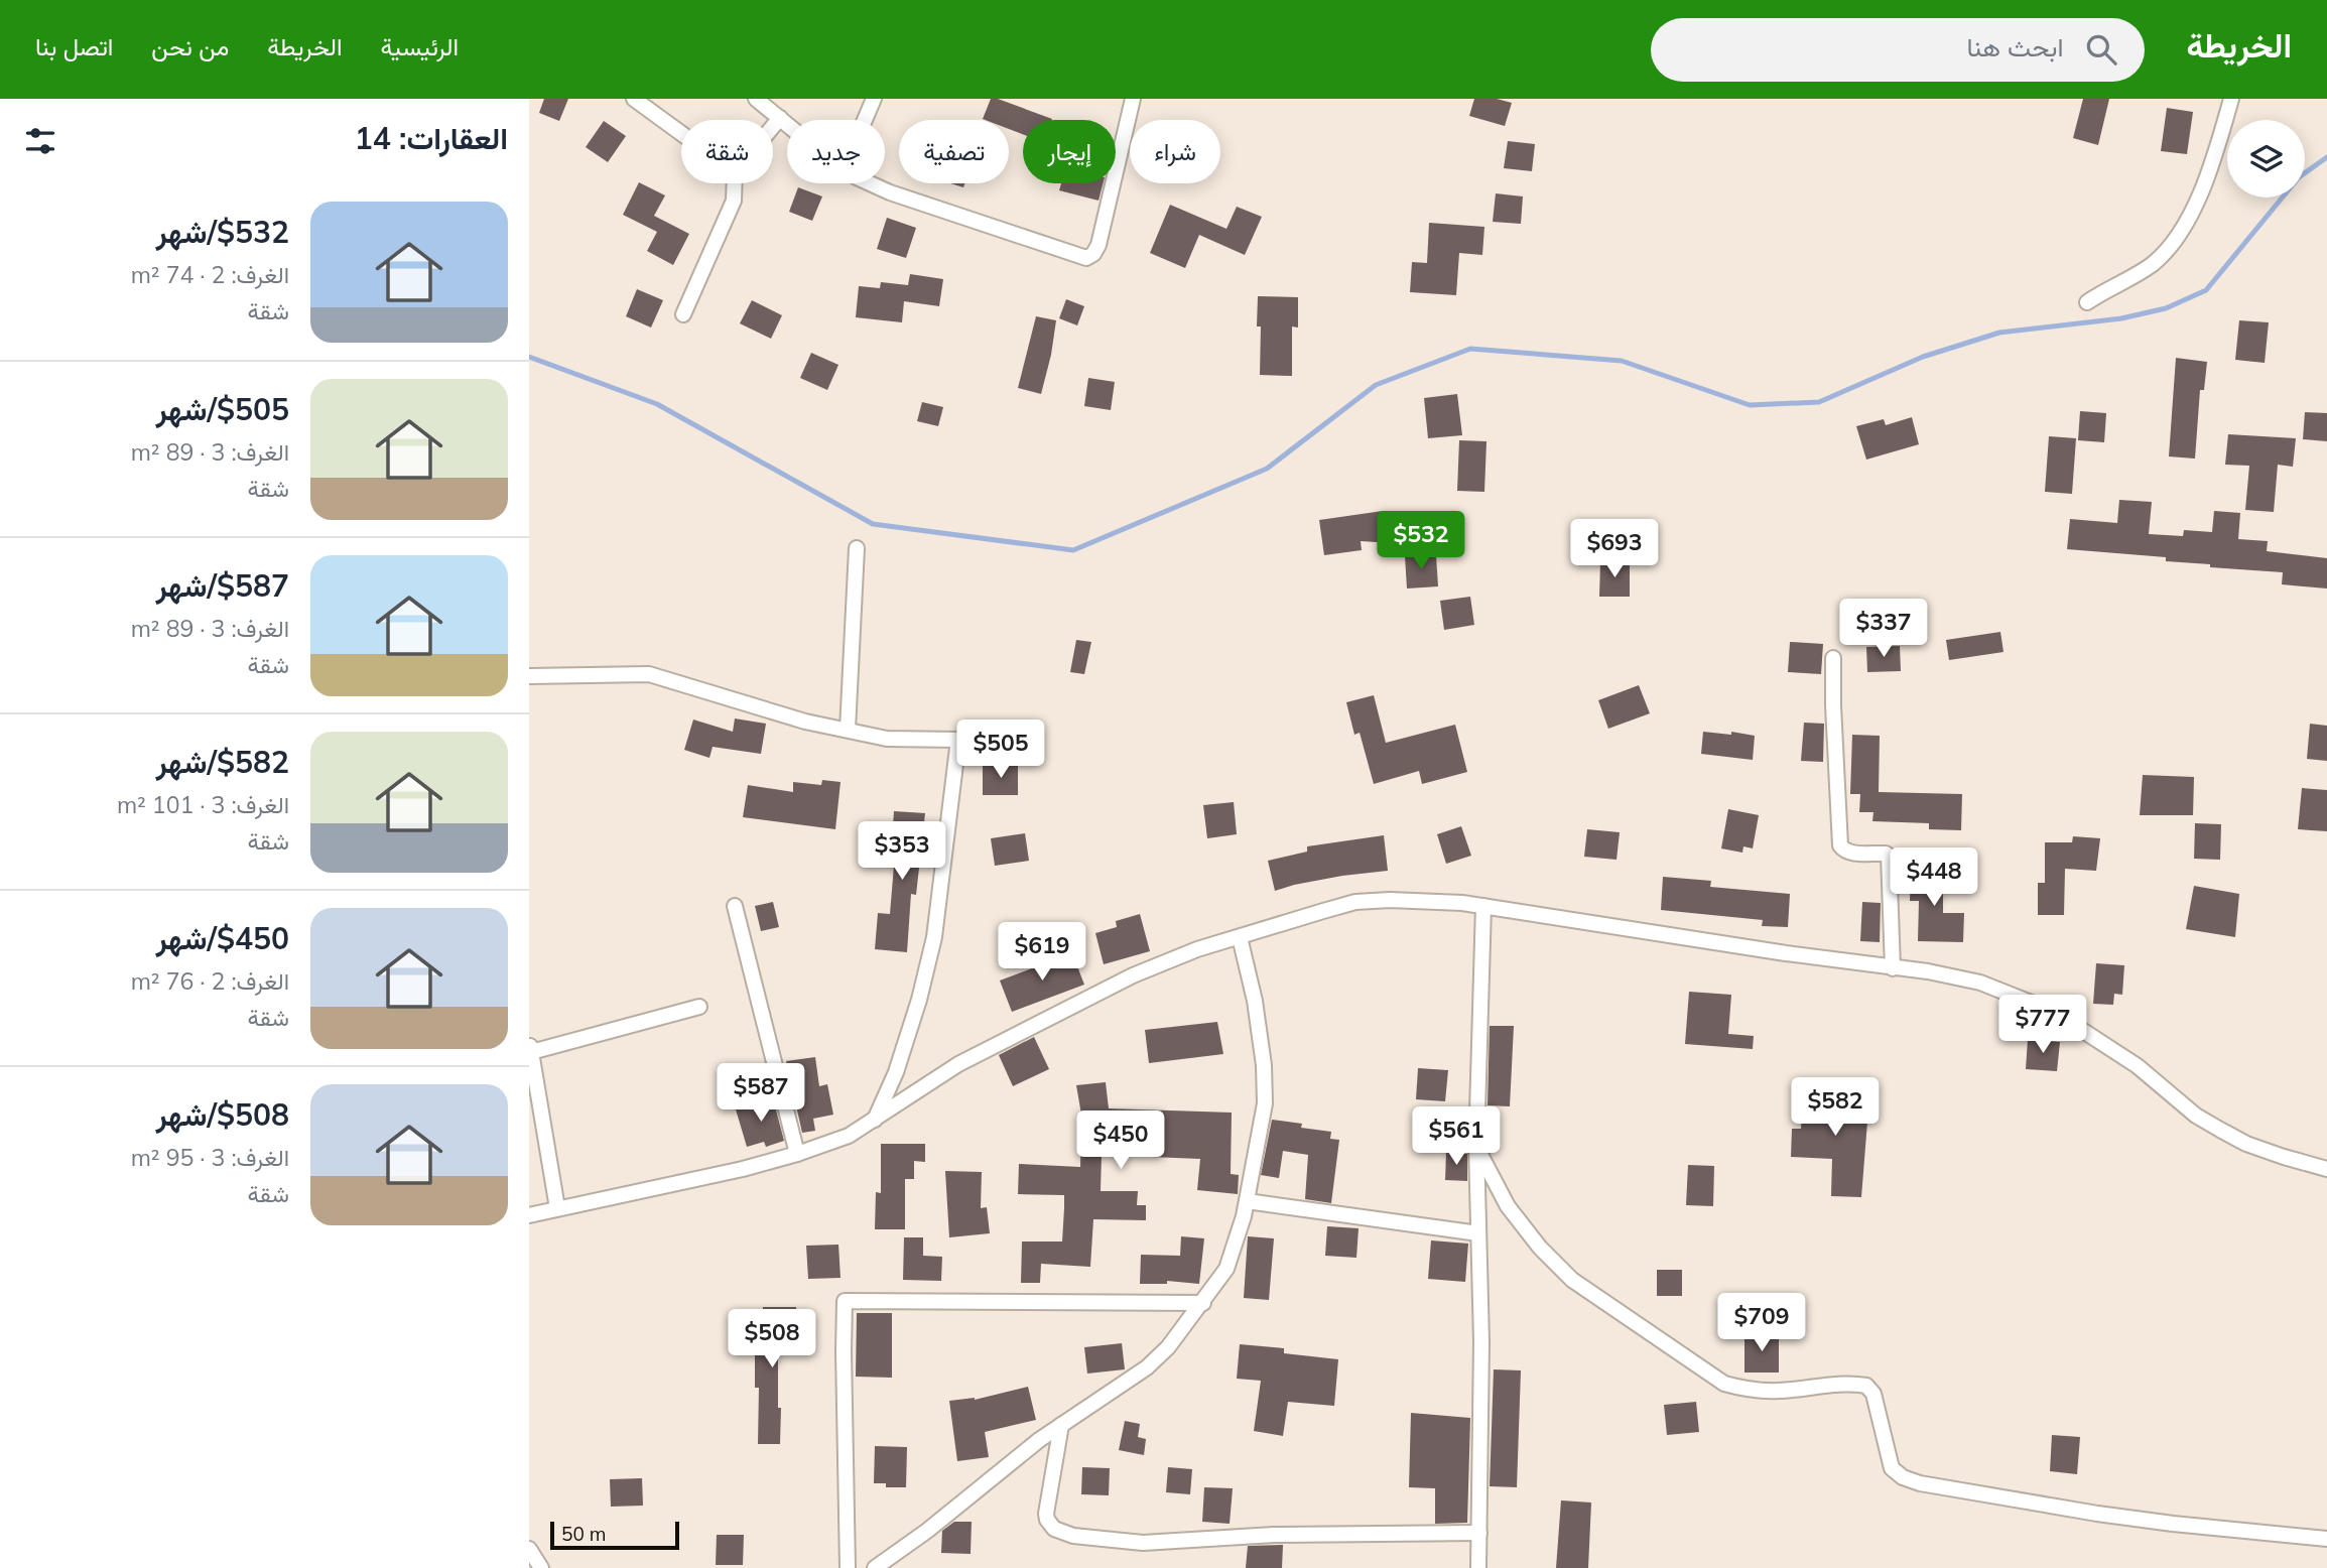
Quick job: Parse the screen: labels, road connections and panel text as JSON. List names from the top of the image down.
{
  "scale_bar": "50 m",
  "page": {
    "header": "الخريطة",
    "search": "ابحث هنا",
    "nav": [
      "الرئيسية",
      "الخريطة",
      "من نحن",
      "اتصل بنا"
    ],
    "heading": "العقارات: 14",
    "chip": [
      "شراء",
      "إيجار",
      "تصفية",
      "جديد",
      "شقة"
    ],
    "list": [
      {
        "name": "$532/شهر",
        "note": "الغرف: 2 · 74 m² · شقة"
      },
      {
        "name": "$505/شهر",
        "note": "الغرف: 3 · 89 m² · شقة"
      },
      {
        "name": "$587/شهر",
        "note": "الغرف: 3 · 89 m² · شقة"
      },
      {
        "name": "$582/شهر",
        "note": "الغرف: 3 · 101 m² · شقة"
      },
      {
        "name": "$450/شهر",
        "note": "الغرف: 2 · 76 m² · شقة"
      },
      {
        "name": "$508/شهر",
        "note": "الغرف: 3 · 95 m² · شقة"
      }
    ],
    "price": [
      "$532",
      "$693",
      "$337",
      "$505",
      "$353",
      "$448",
      "$619",
      "$777",
      "$587",
      "$582",
      "$561",
      "$450",
      "$709",
      "$508"
    ],
    "scale": "50 m"
  }
}
